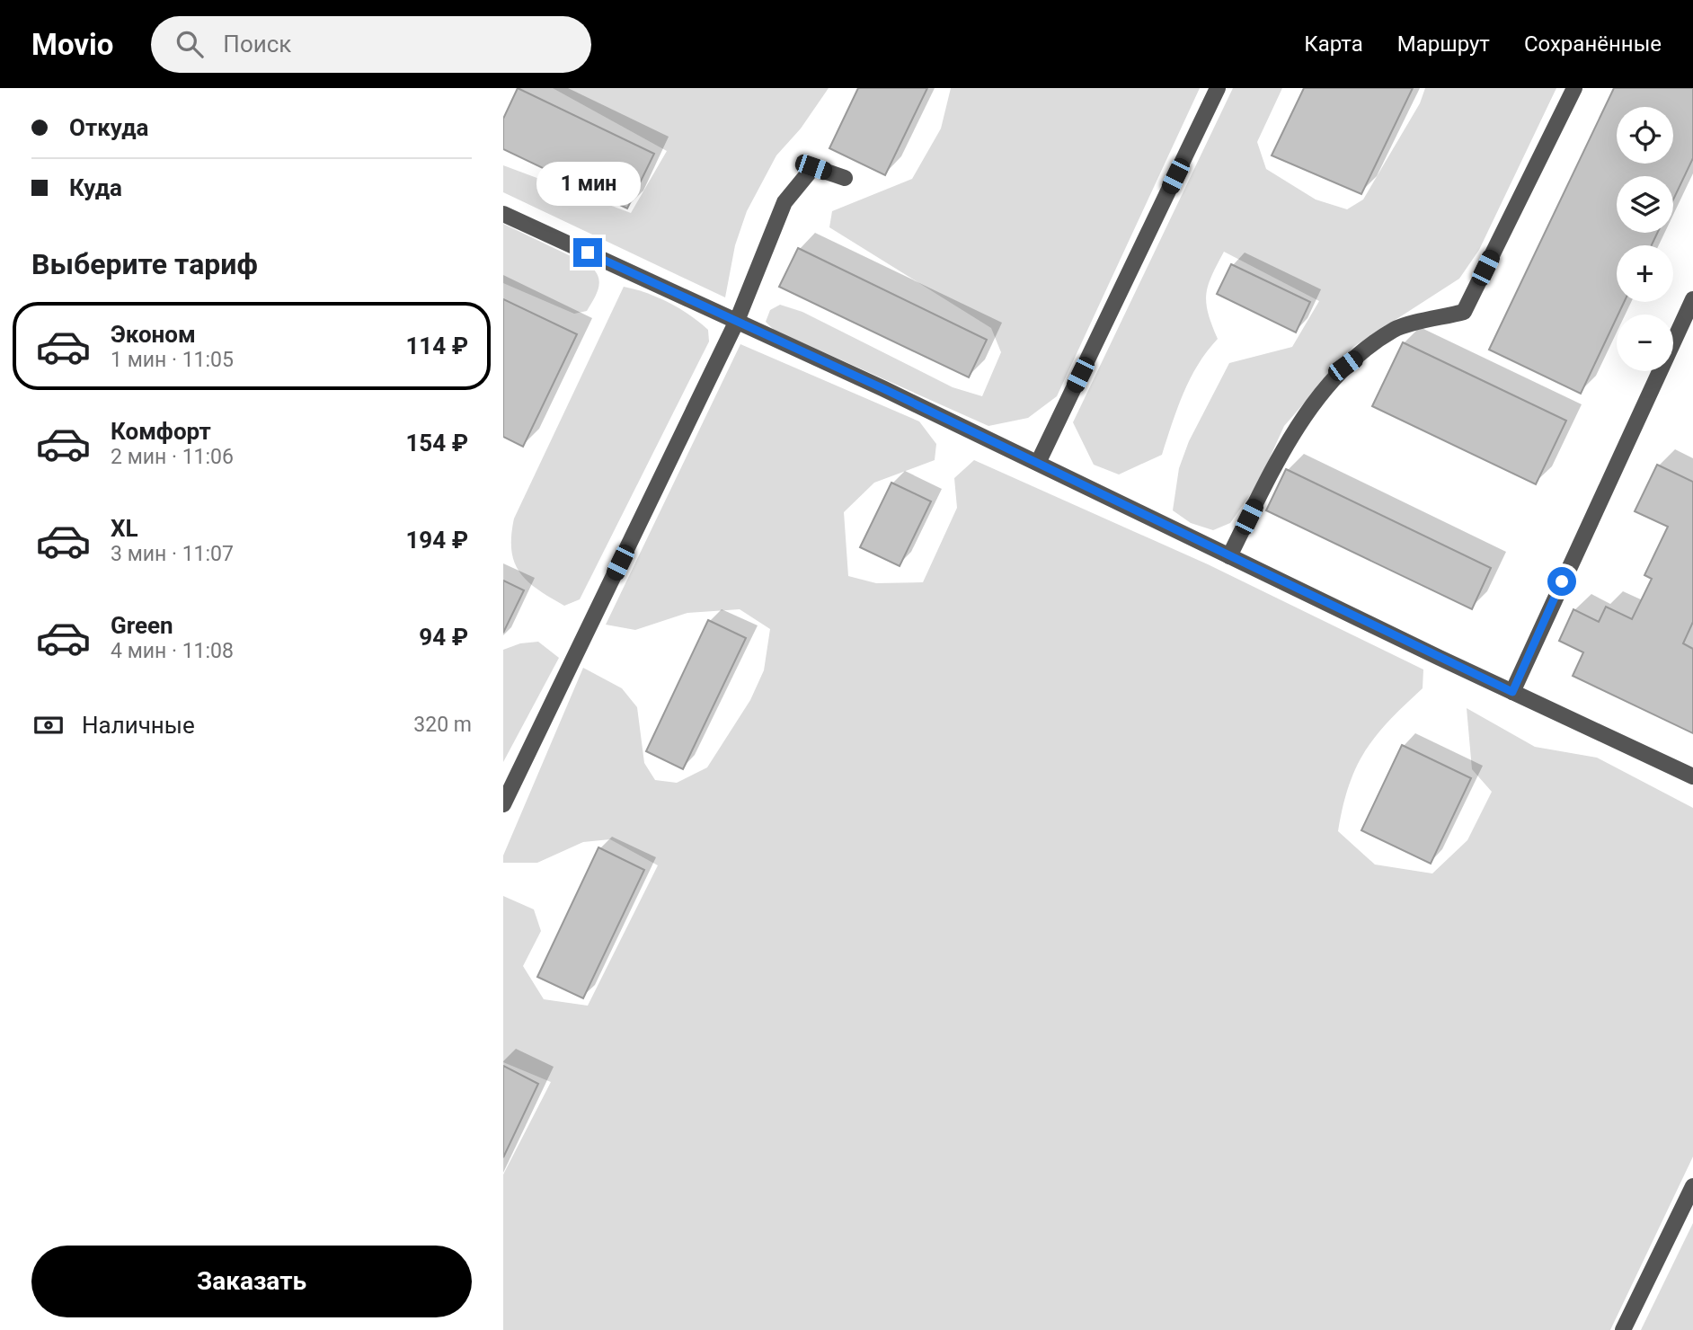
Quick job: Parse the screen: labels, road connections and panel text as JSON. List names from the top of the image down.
{
  "page": {
    "header": "Movio",
    "search": "Поиск",
    "nav": ["Карта", "Маршрут", "Сохранённые"],
    "banner": ["Откуда", "Куда"],
    "map_buttons": ["+", "−"],
    "bubble": "1 мин",
    "heading": "Выберите тариф",
    "list": [
      {
        "name": "Эконом",
        "note": "1 мин · 11:05",
        "value": "114 ₽"
      },
      {
        "name": "Комфорт",
        "note": "2 мин · 11:06",
        "value": "154 ₽"
      },
      {
        "name": "XL",
        "note": "3 мин · 11:07",
        "value": "194 ₽"
      },
      {
        "name": "Green",
        "note": "4 мин · 11:08",
        "value": "94 ₽"
      }
    ],
    "pay": ["Наличные", "320 m"],
    "buttons": "Заказать"
  }
}
